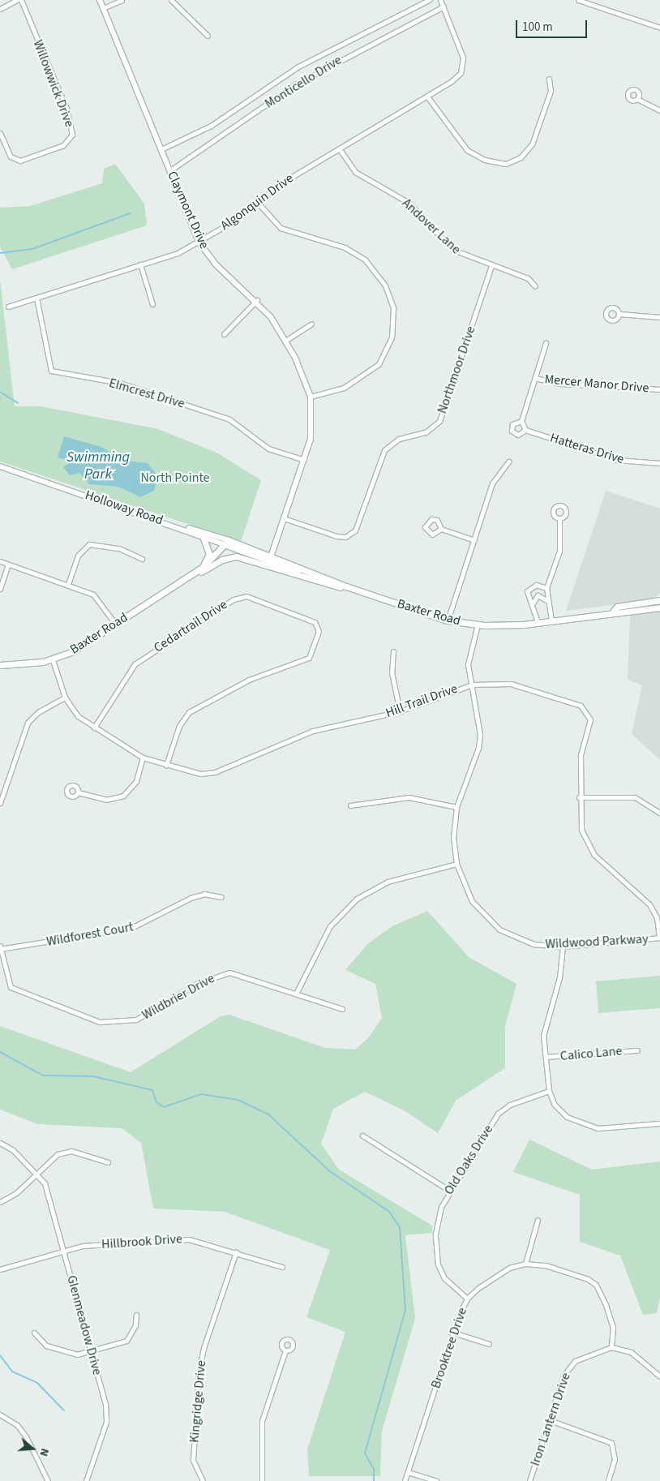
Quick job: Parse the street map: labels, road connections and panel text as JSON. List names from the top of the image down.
{
  "streets": {
    "main road": ["Baxter Road"],
    "street": [
      "Monticello Drive",
      "Willowwick Drive",
      "Algonquin Drive",
      "Claymont Drive",
      "Andover Lane",
      "Northmoor Drive",
      "Mercer Manor Drive",
      "Elmcrest Drive",
      "Hatteras Drive",
      "Holloway Road",
      "Cedartrail Drive",
      "Hill Trail Drive",
      "Wildforest Court",
      "Wildwood Parkway",
      "Wildbrier Drive",
      "Calico Lane",
      "Old Oaks Drive",
      "Hillbrook Drive",
      "Glenmeadow Drive",
      "Brooktree Drive",
      "Kingridge Drive",
      "Iron Lantern Drive"
    ]
  },
  "crossings": [
    ["Monticello Drive", "Algonquin Drive"],
    ["Monticello Drive", "Claymont Drive"],
    ["Algonquin Drive", "Claymont Drive"],
    ["Algonquin Drive", "Andover Lane"],
    ["Algonquin Drive", "Elmcrest Drive"],
    ["Claymont Drive", "Northmoor Drive"],
    ["Claymont Drive", "Elmcrest Drive"],
    ["Claymont Drive", "Baxter Road"],
    ["Andover Lane", "Northmoor Drive"],
    ["Holloway Road", "Baxter Road"],
    ["Baxter Road", "Hill Trail Drive"],
    ["Baxter Road", "Wildwood Parkway"],
    ["Cedartrail Drive", "Hill Trail Drive"],
    ["Hill Trail Drive", "Wildwood Parkway"],
    ["Wildforest Court", "Wildbrier Drive"],
    ["Old Oaks Drive", "Brooktree Drive"],
    ["Hillbrook Drive", "Glenmeadow Drive"],
    ["Hillbrook Drive", "Kingridge Drive"],
    ["Brooktree Drive", "Iron Lantern Drive"]
  ],
  "water": ["Swimming Park"],
  "parks": ["North Pointe"],
  "scale_bar": "100 m",
  "north": "right"
}
